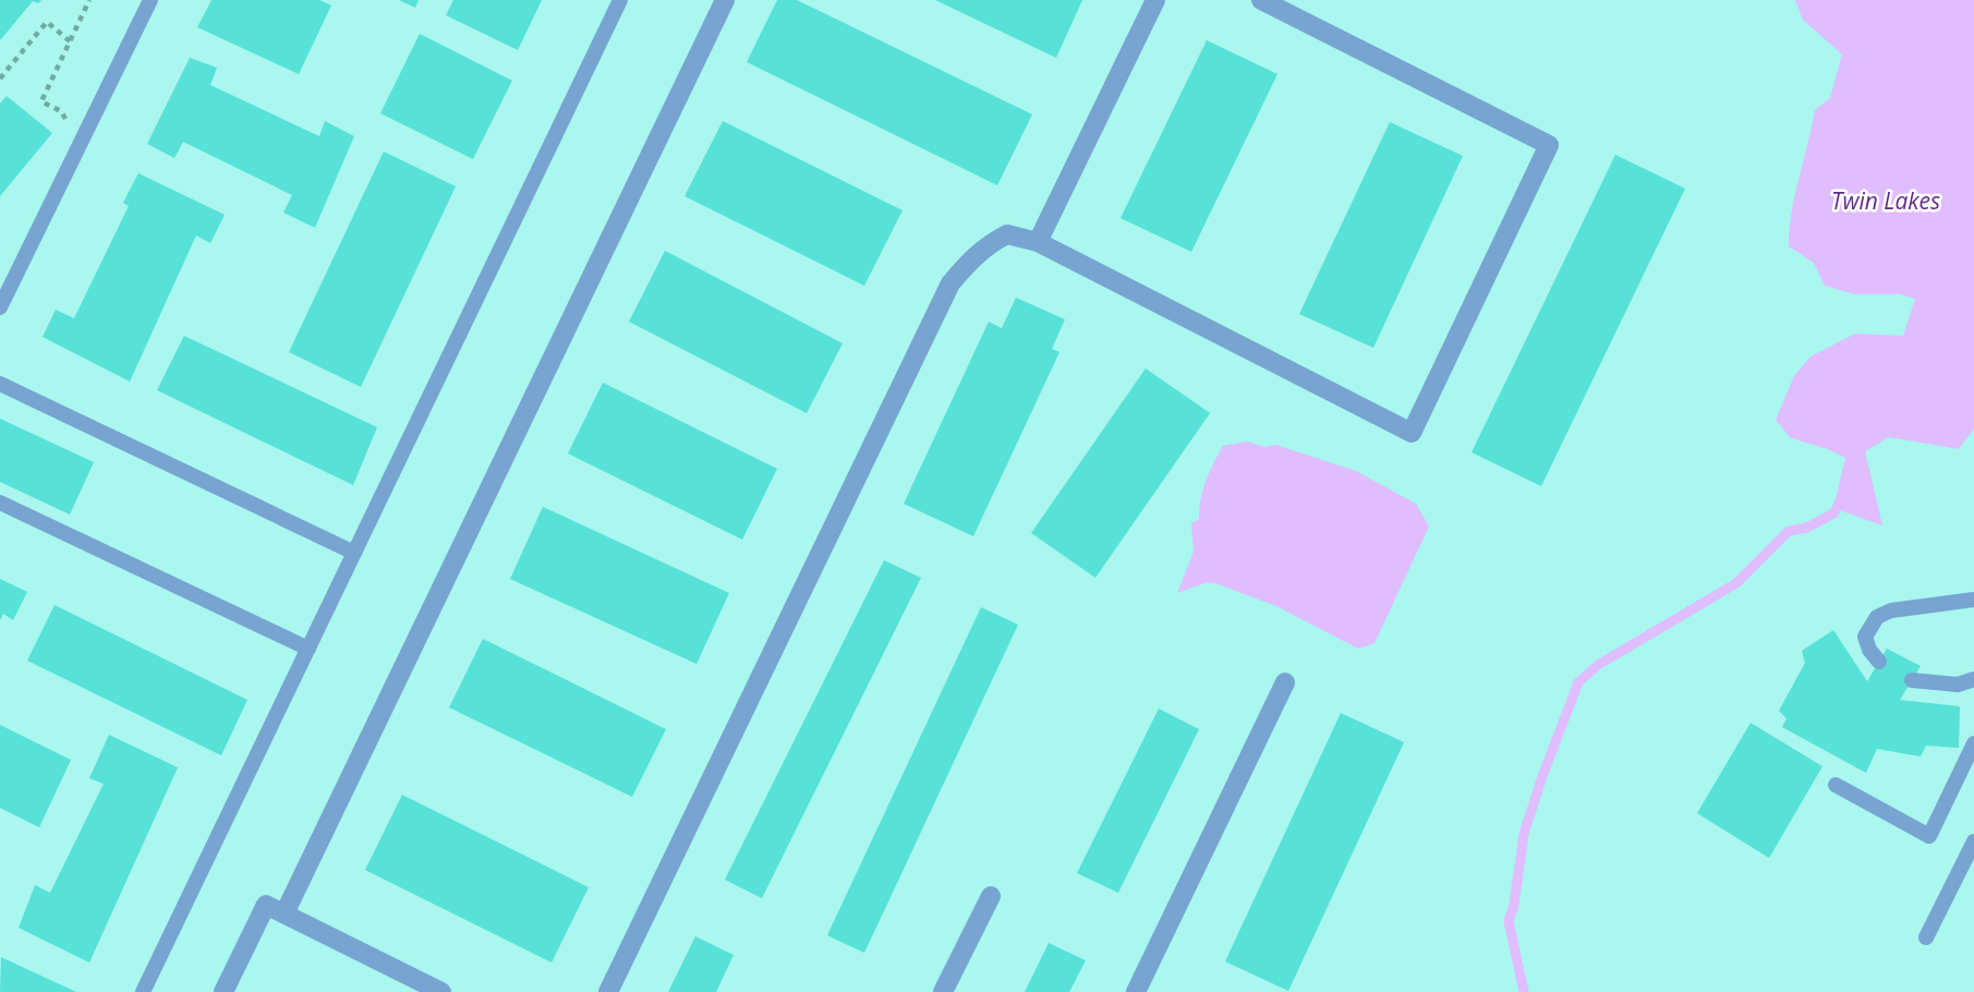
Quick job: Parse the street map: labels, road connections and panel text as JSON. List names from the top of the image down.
{
  "water": ["Twin Lakes"]
}
